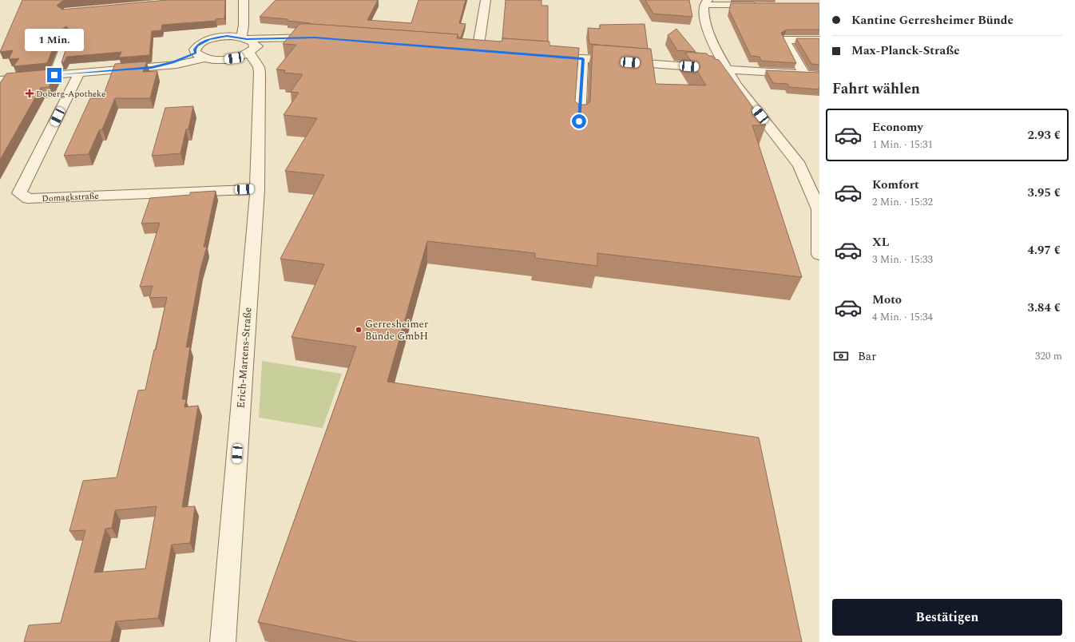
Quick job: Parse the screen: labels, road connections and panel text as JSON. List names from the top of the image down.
{
  "streets": {
    "street": ["Domagkstraße", "Erich-Martens-Straße"]
  },
  "crossings": [
    ["Domagkstraße", "Erich-Martens-Straße"]
  ],
  "places": {
    "health": ["Doberg-Apotheke"],
    "other": ["Gerresheimer Bünde GmbH"]
  },
  "page": {
    "banner": ["Kantine Gerresheimer Bünde", "Max-Planck-Straße"],
    "bubble": "1 Min.",
    "heading": "Fahrt wählen",
    "list": [
      {
        "name": "Economy",
        "note": "1 Min. · 15:31",
        "value": "2.93 €"
      },
      {
        "name": "Komfort",
        "note": "2 Min. · 15:32",
        "value": "3.95 €"
      },
      {
        "name": "XL",
        "note": "3 Min. · 15:33",
        "value": "4.97 €"
      },
      {
        "name": "Moto",
        "note": "4 Min. · 15:34",
        "value": "3.84 €"
      }
    ],
    "pay": ["Bar", "320 m"],
    "buttons": "Bestätigen"
  }
}
